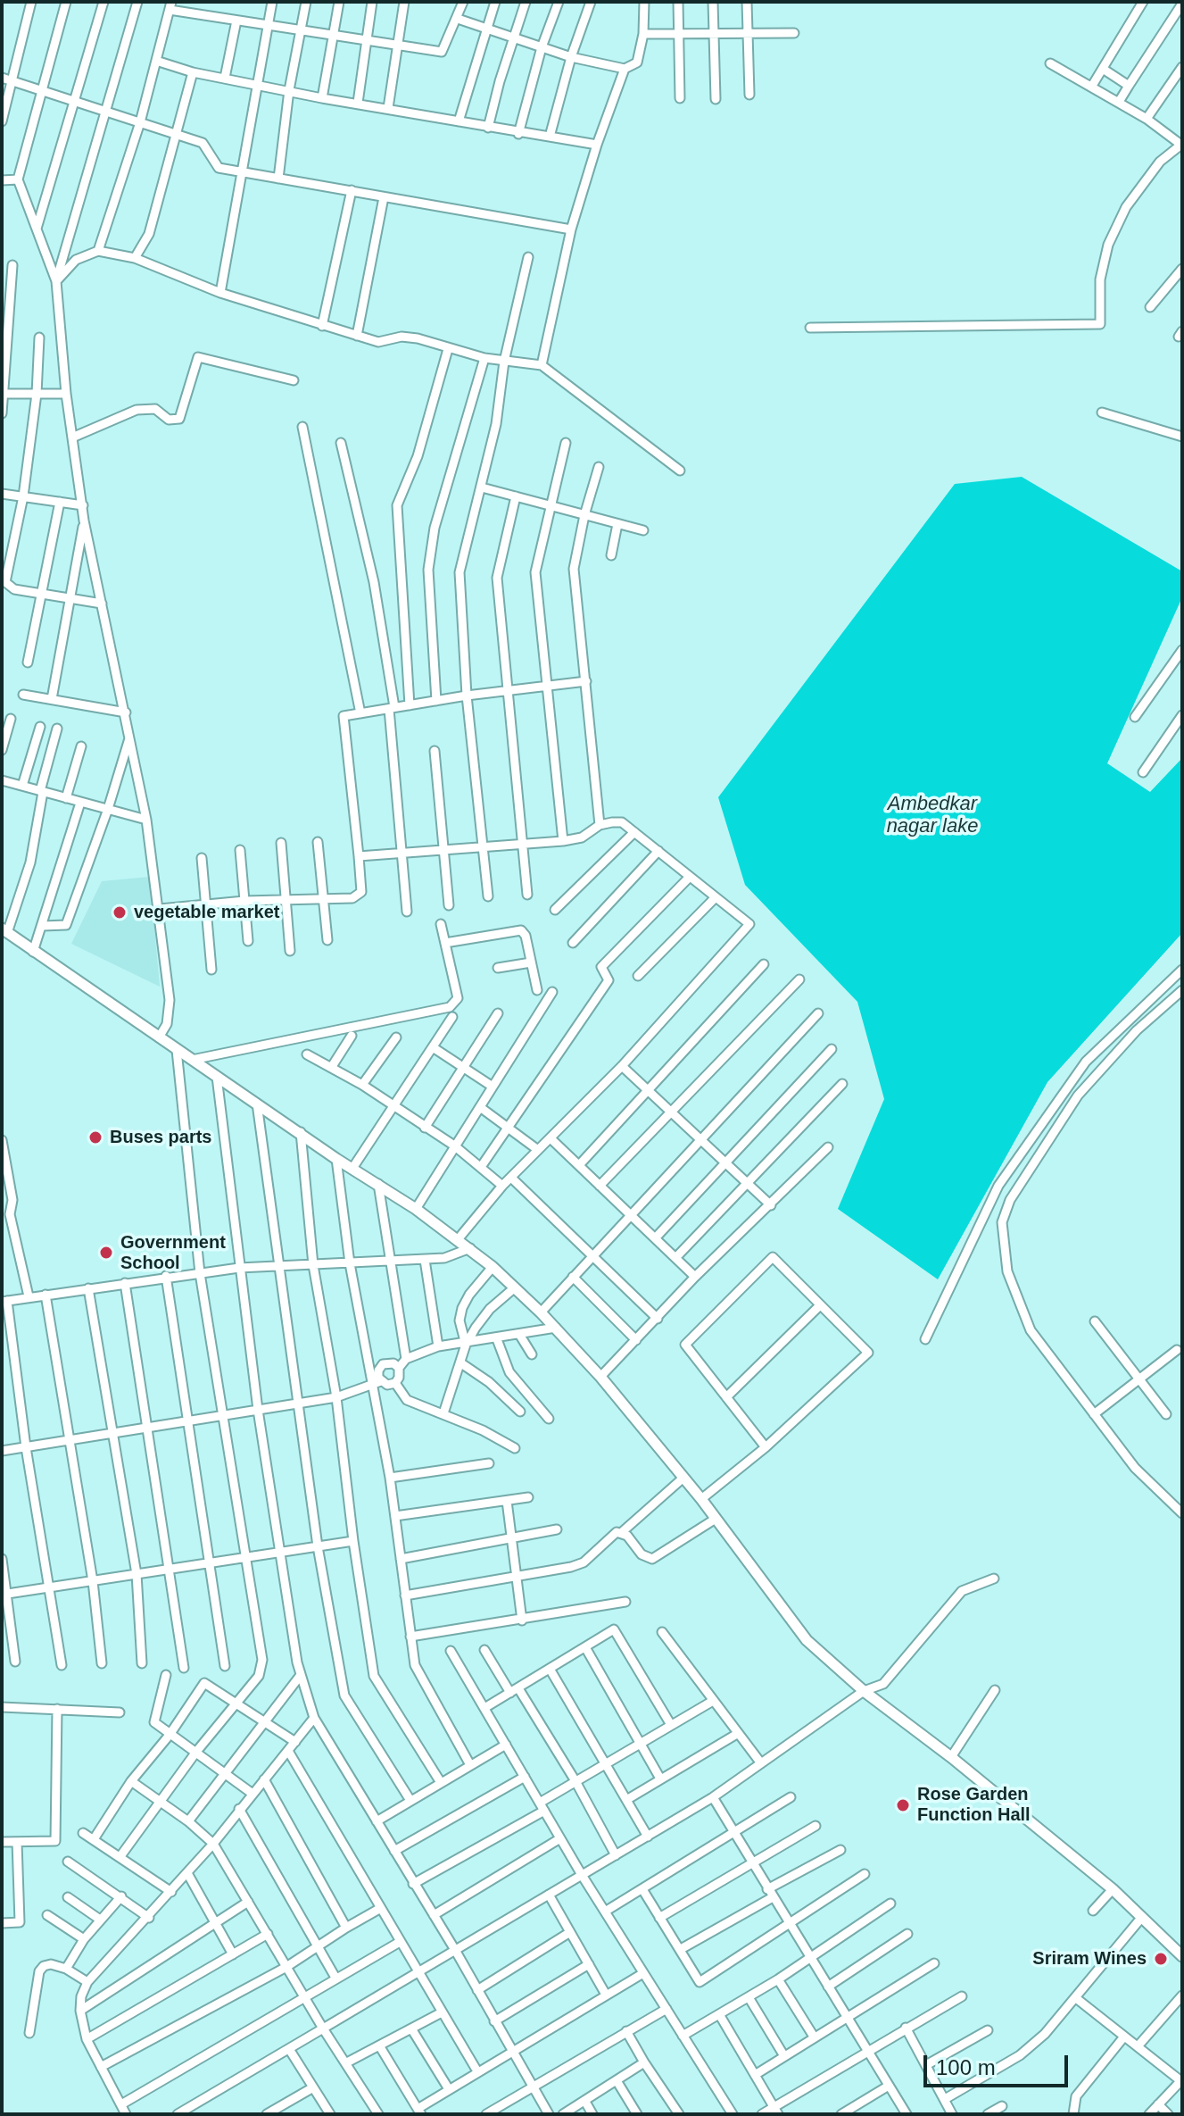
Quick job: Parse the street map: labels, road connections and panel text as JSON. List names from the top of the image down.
{
  "water": ["Ambedkar nagar lake"],
  "places": [
    "vegetable market",
    "Buses parts",
    "Government School",
    "Rose Garden Function Hall",
    "Sriram Wines"
  ],
  "scale_bar": "100 m"
}
